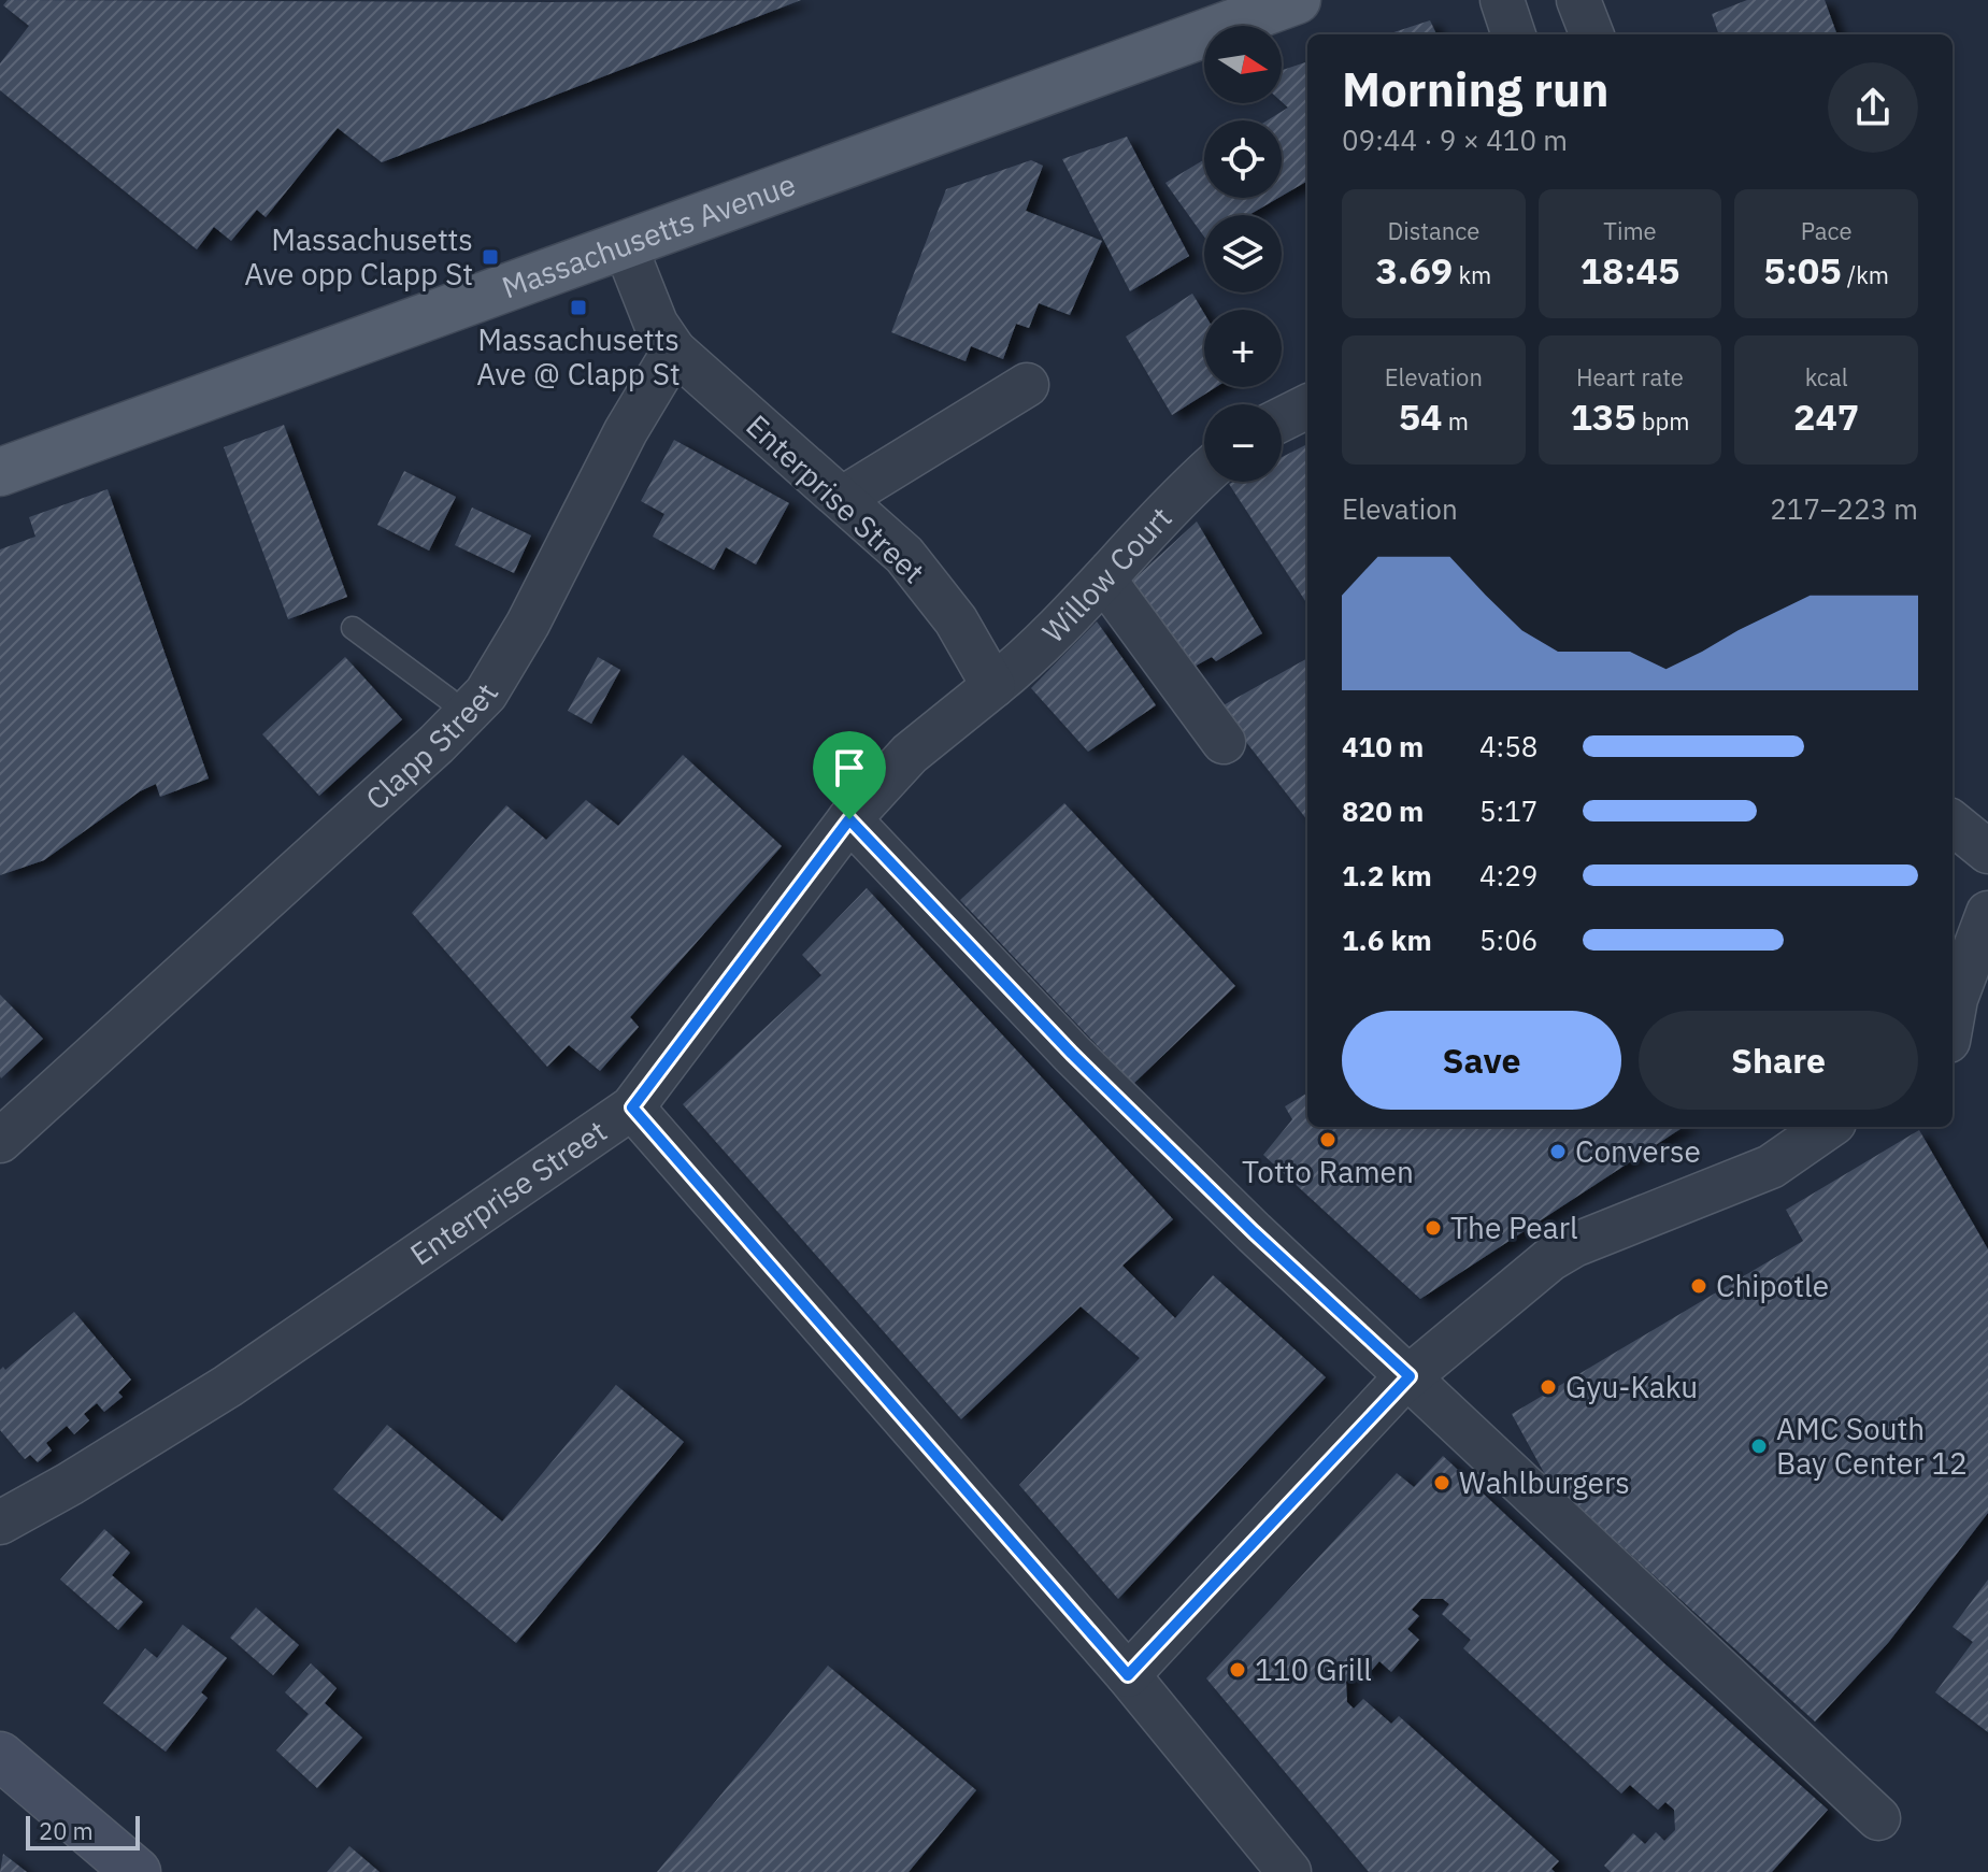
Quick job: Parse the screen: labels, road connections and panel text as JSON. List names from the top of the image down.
{
  "streets": {
    "main road": ["Massachusetts Avenue"],
    "street": ["Enterprise Street", "Willow Court", "Clapp Street"]
  },
  "crossings": [
    ["Enterprise Street", "Willow Court"],
    ["Enterprise Street", "Clapp Street"]
  ],
  "places": {
    "transit": ["Massachusetts Ave opp Clapp St", "Massachusetts Ave @ Clapp St"],
    "other": [
      "Totto Ramen",
      "Converse",
      "The Pearl",
      "Chipotle",
      "Gyu-Kaku",
      "AMC South Bay Center 12",
      "Wahlburgers",
      "110 Grill"
    ]
  },
  "scale_bar": "20 m",
  "north": "right",
  "page": {
    "map_buttons": ["+", "−"],
    "heading": ["Morning run", "09:44 · 9 × 410 m"],
    "stats": [
      ["Distance", "3.69 km"],
      ["Time", "18:45"],
      ["Pace", "5:05 /km"],
      ["Elevation", "54 m"],
      ["Heart rate", "135 bpm"],
      ["kcal", "247"]
    ],
    "chart": ["Elevation", "217–223 m"],
    "list": [
      {
        "name": "410 m",
        "note": "4:58"
      },
      {
        "name": "820 m",
        "note": "5:17"
      },
      {
        "name": "1.2 km",
        "note": "4:29"
      },
      {
        "name": "1.6 km",
        "note": "5:06"
      }
    ],
    "buttons": ["Save", "Share"],
    "scale": "20 m"
  }
}
